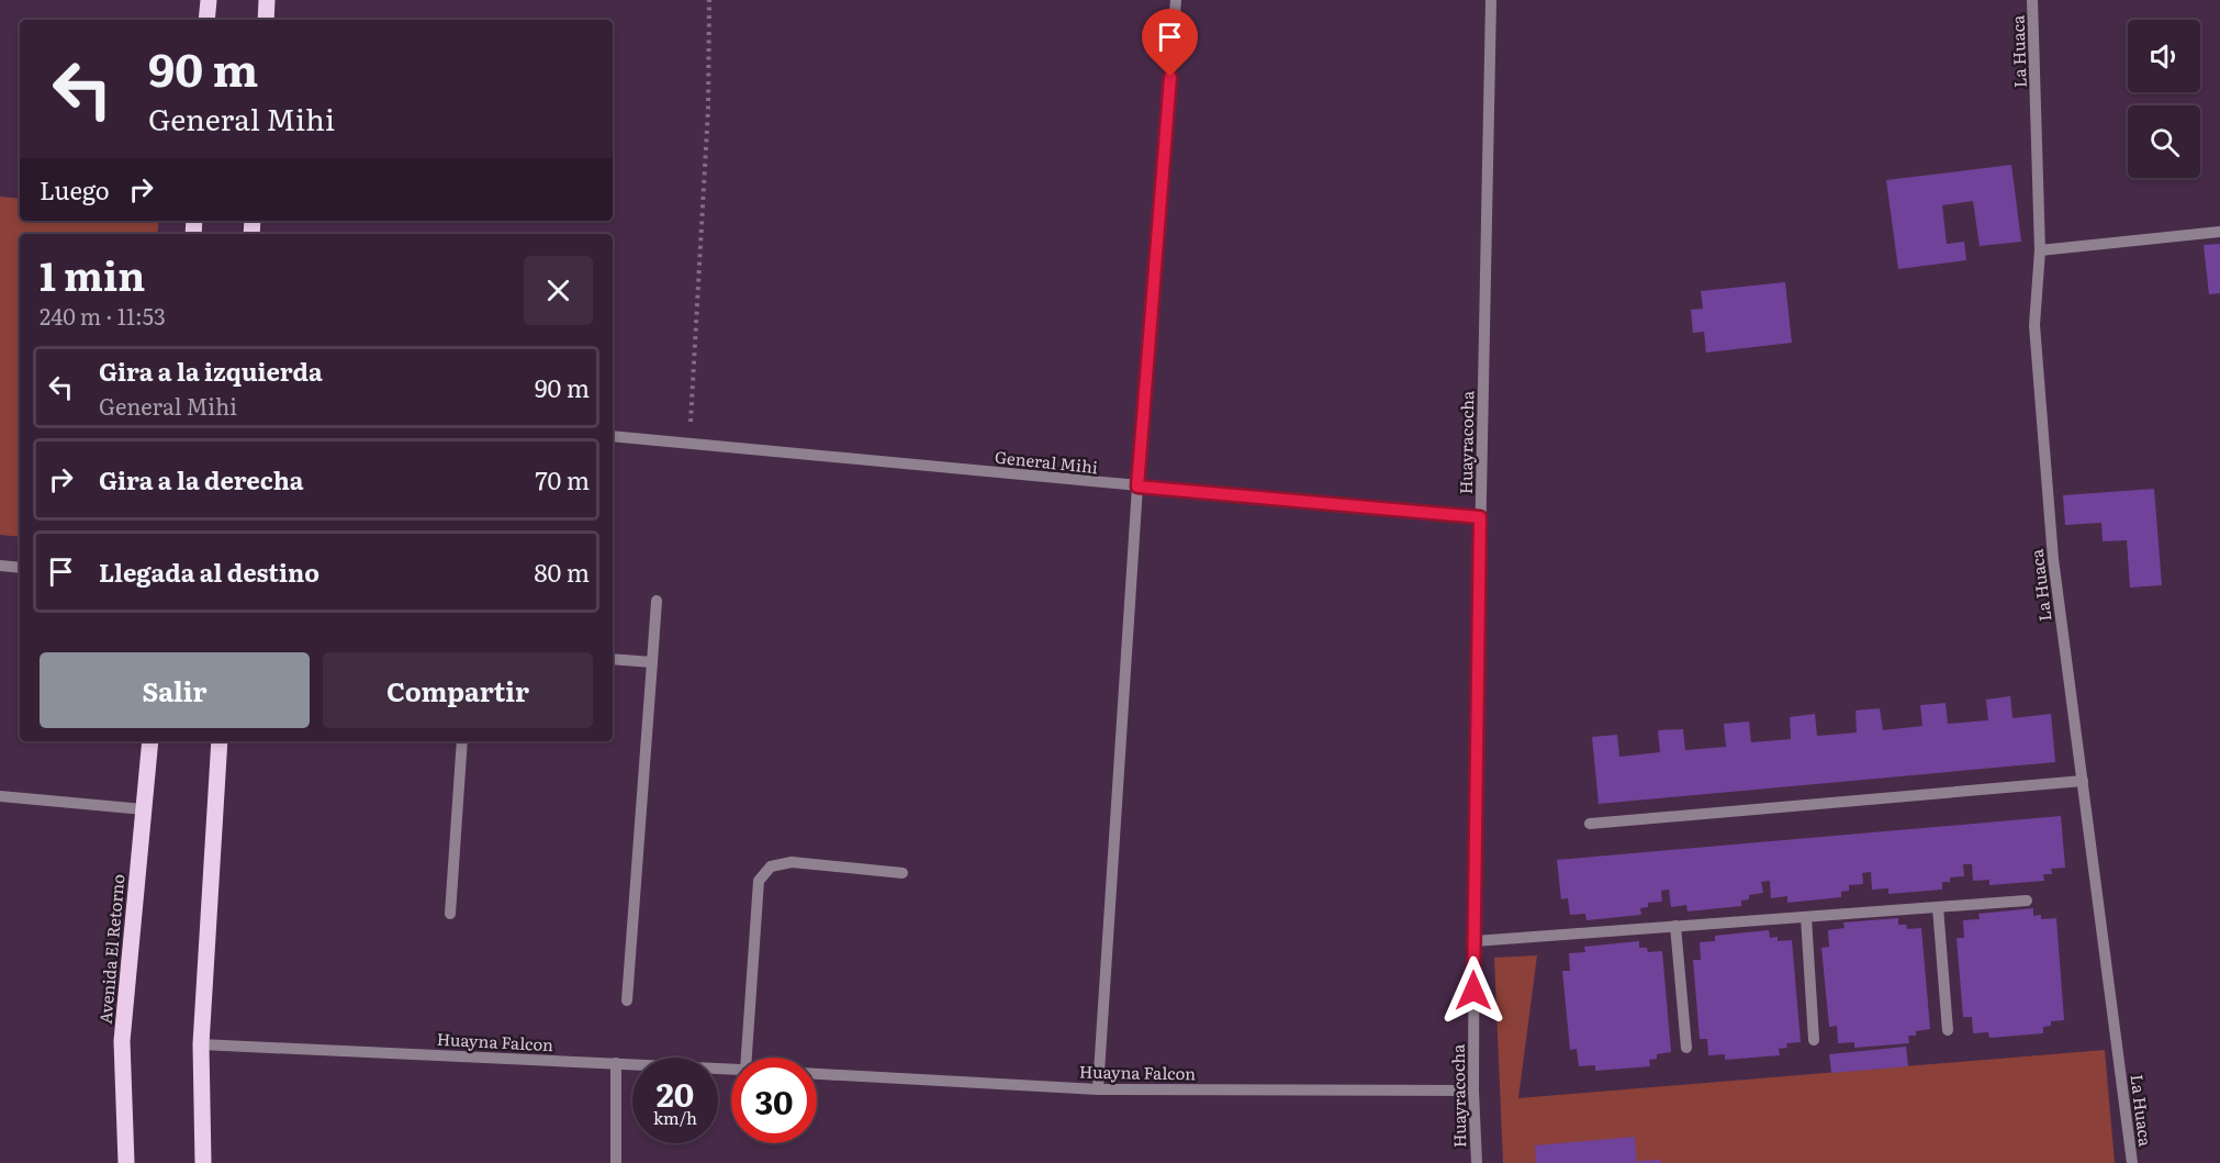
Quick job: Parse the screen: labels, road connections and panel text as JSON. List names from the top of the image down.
{
  "streets": {
    "main road": ["Avenida El Retorno"],
    "street": [
      "La Huaca",
      "Huayracocha",
      "General Mihi",
      "Huayna Falcon"
    ]
  },
  "crossings": [
    ["Huayracocha", "General Mihi"],
    ["Huayracocha", "Huayna Falcon"]
  ],
  "page": {
    "turn": ["90 m", "General Mihi"],
    "then": "Luego",
    "heading": ["1 min", "240 m · 11:53"],
    "list": [
      {
        "name": "Gira a la izquierda",
        "note": "General Mihi",
        "value": "90 m"
      },
      {
        "name": "Gira a la derecha",
        "value": "70 m"
      },
      {
        "name": "Llegada al destino",
        "value": "80 m"
      }
    ],
    "buttons": ["Salir", "Compartir"],
    "speed": "20 km/h",
    "limit": "30"
  }
}
